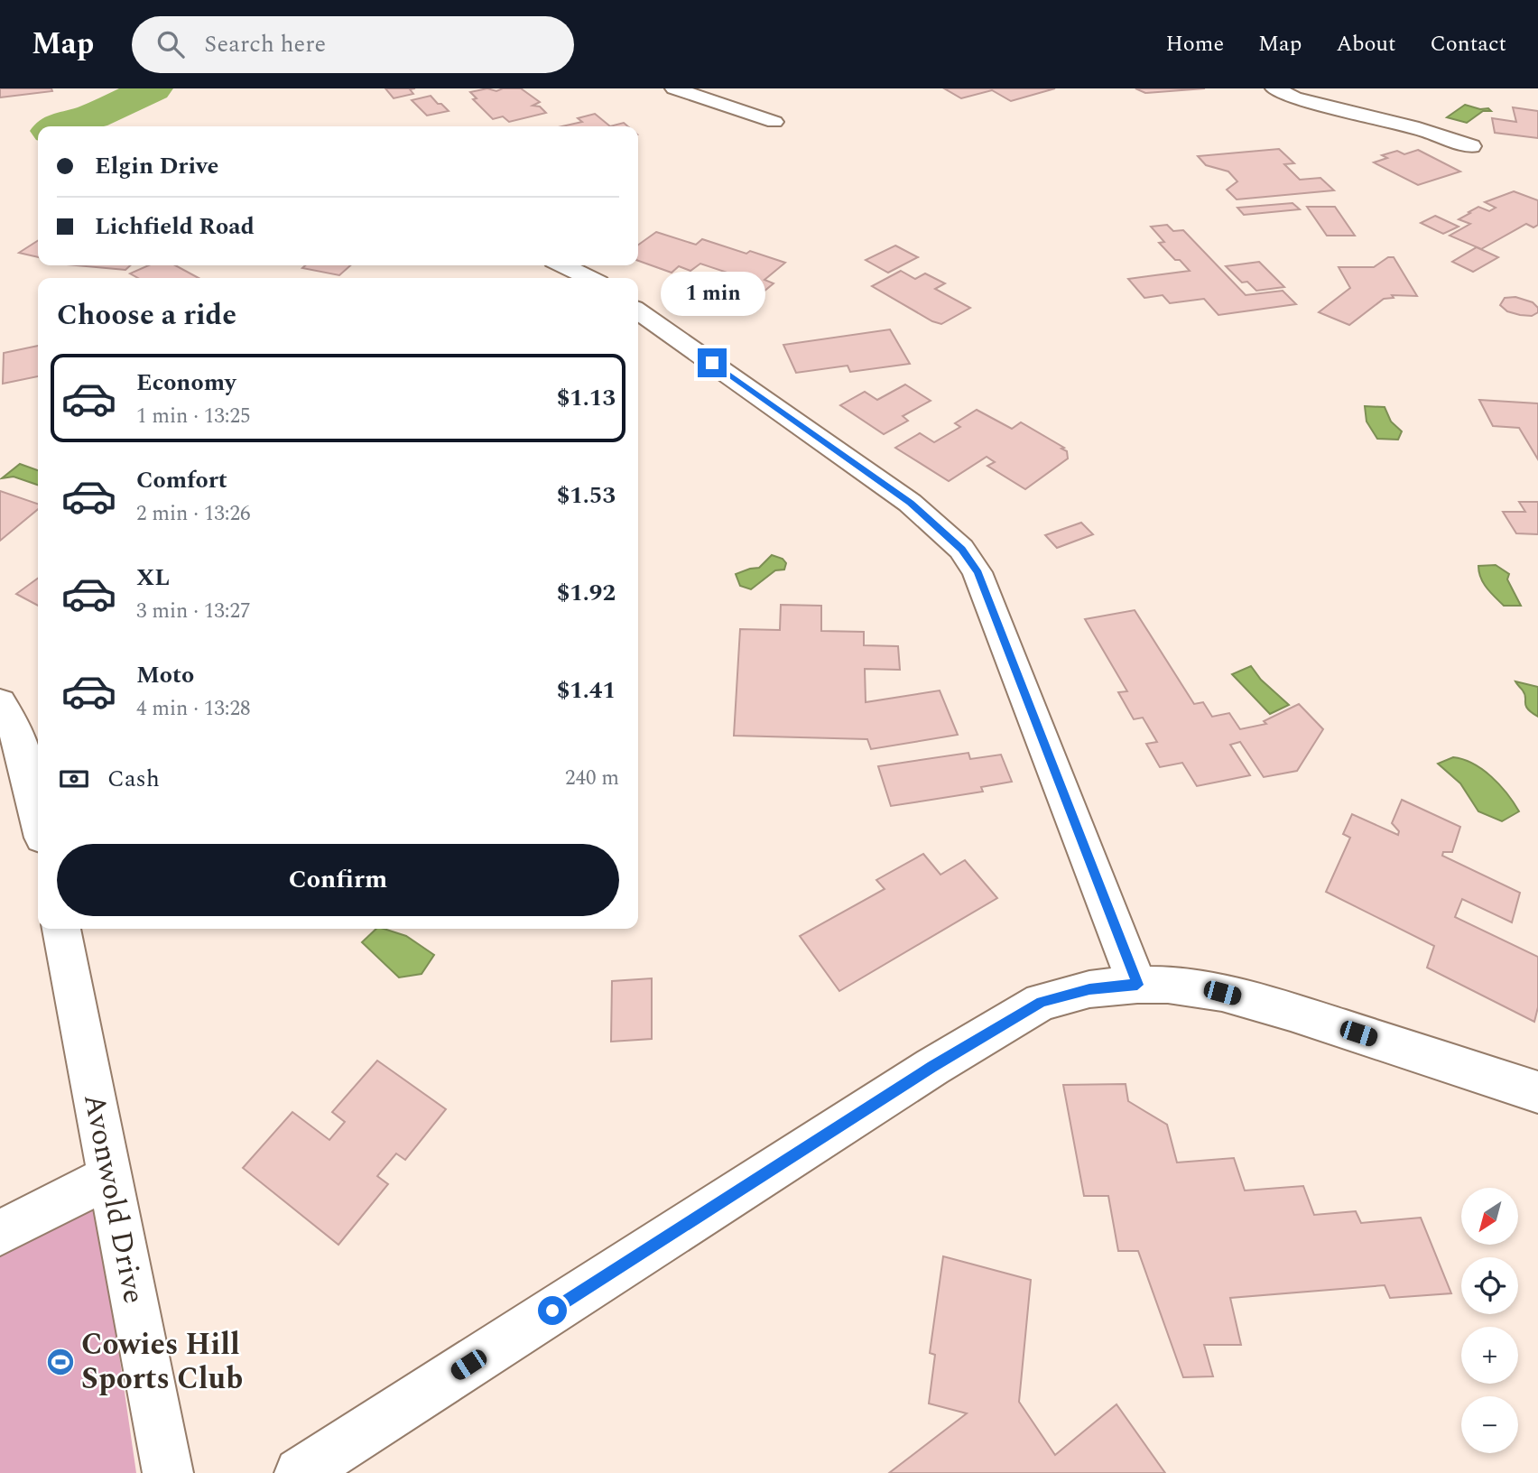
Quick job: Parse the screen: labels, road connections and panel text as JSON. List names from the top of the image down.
{
  "streets": {
    "street": ["Avonwold Drive"]
  },
  "places": {
    "sports": ["Cowies Hill Sports Club"]
  },
  "north": "bottom left",
  "page": {
    "header": "Map",
    "search": "Search here",
    "nav": [
      "Home",
      "Map",
      "About",
      "Contact"
    ],
    "banner": ["Elgin Drive", "Lichfield Road"],
    "bubble": "1 min",
    "heading": "Choose a ride",
    "list": [
      {
        "name": "Economy",
        "note": "1 min · 13:25",
        "value": "$1.13"
      },
      {
        "name": "Comfort",
        "note": "2 min · 13:26",
        "value": "$1.53"
      },
      {
        "name": "XL",
        "note": "3 min · 13:27",
        "value": "$1.92"
      },
      {
        "name": "Moto",
        "note": "4 min · 13:28",
        "value": "$1.41"
      }
    ],
    "pay": ["Cash", "240 m"],
    "buttons": "Confirm",
    "map_buttons": ["+", "−"]
  }
}
